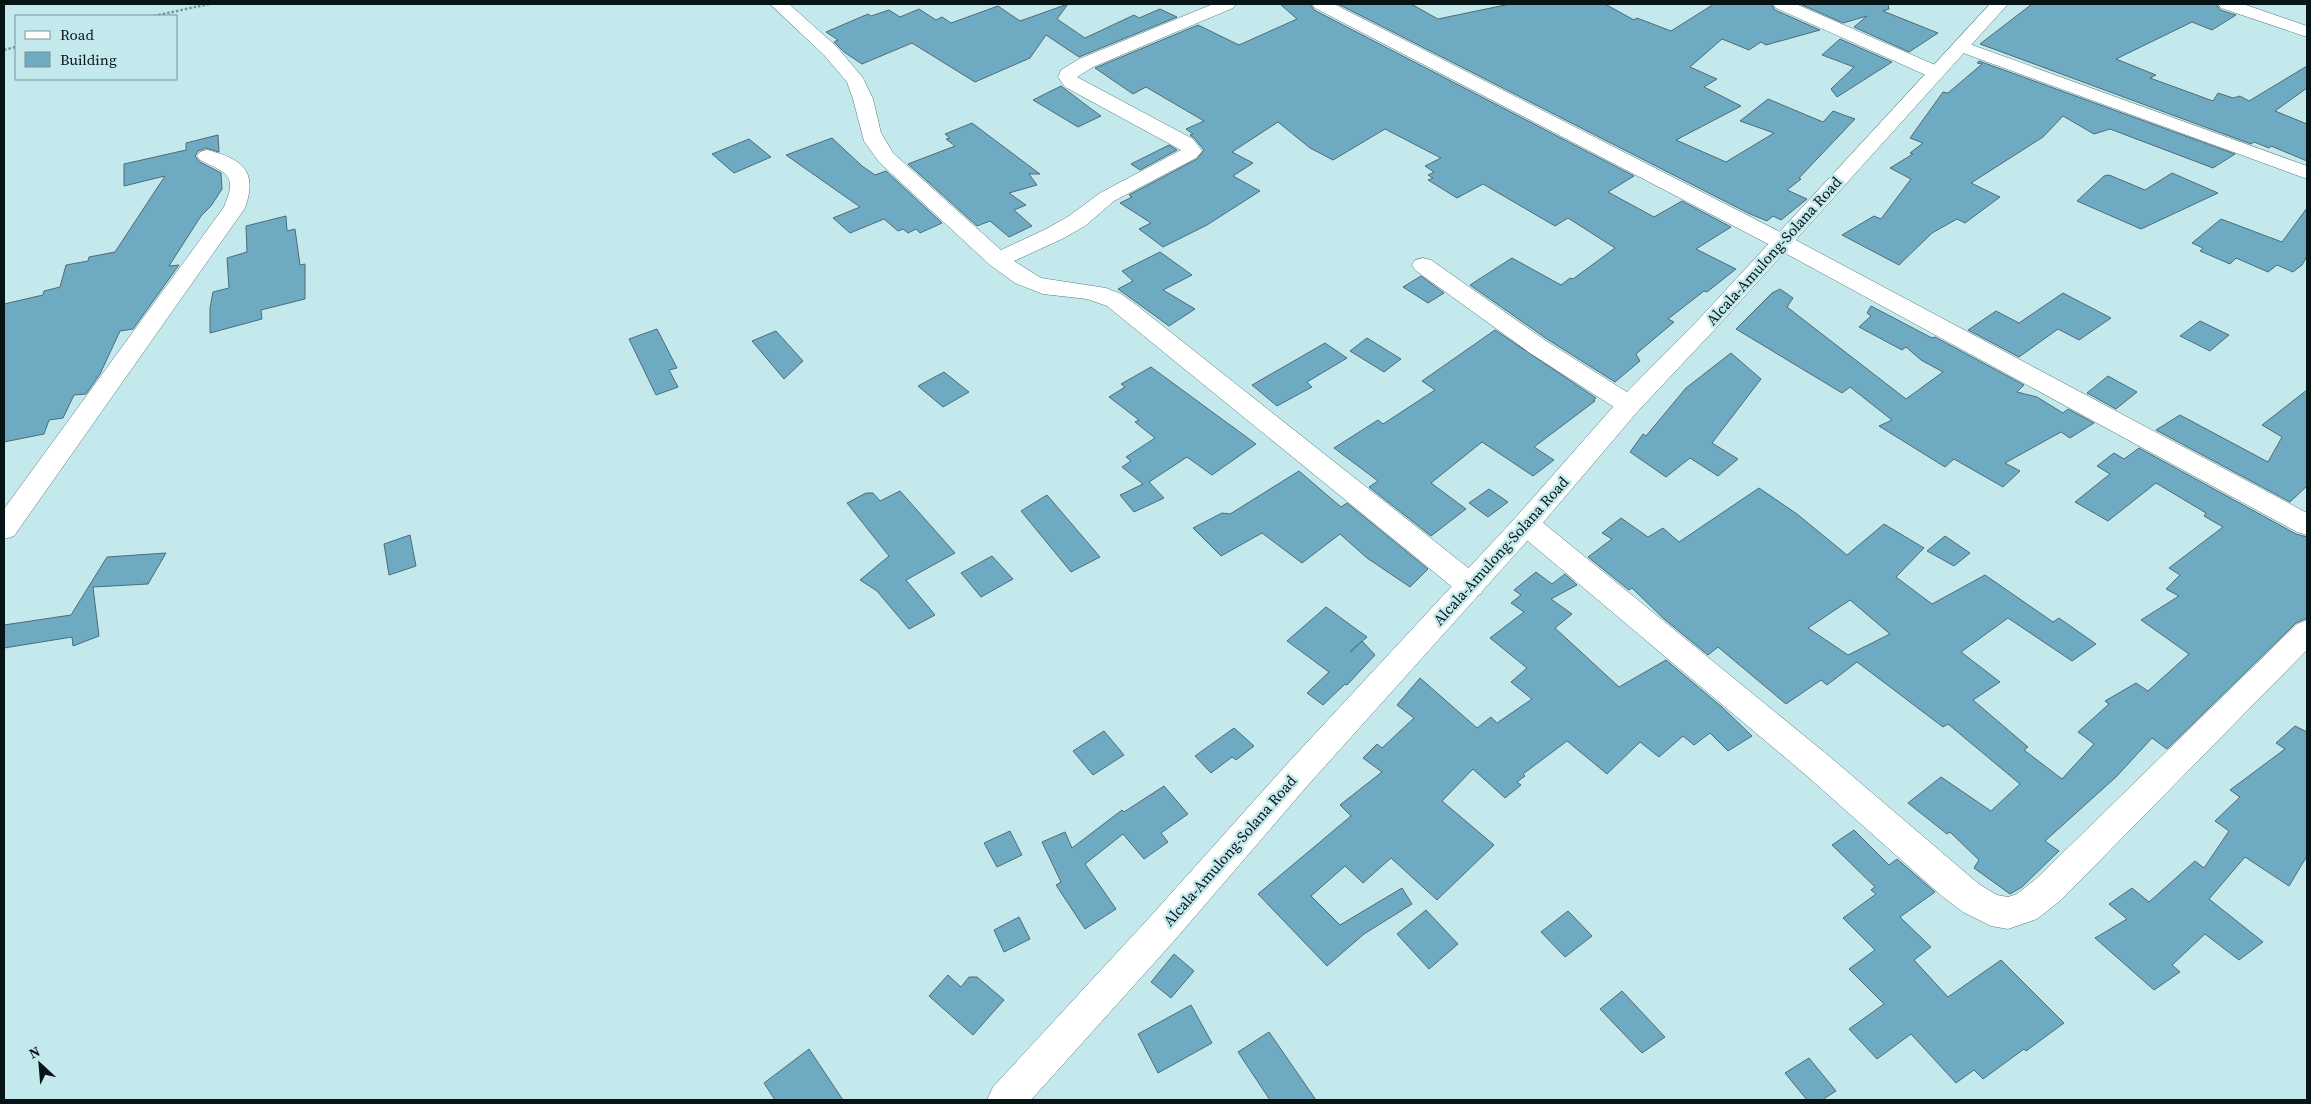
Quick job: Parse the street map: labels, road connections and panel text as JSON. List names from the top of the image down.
{
  "streets": {
    "street": ["Alcala-Amulong-Solana Road"]
  },
  "legend": ["Road", "Building"],
  "north": "top left"
}
